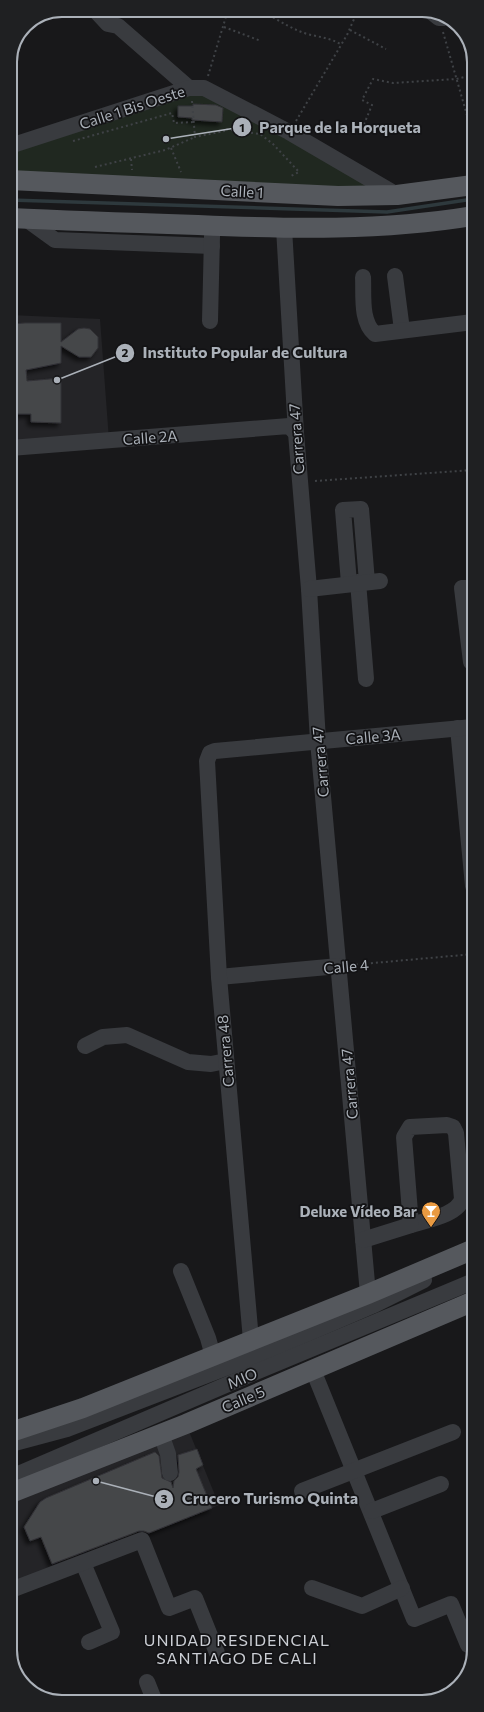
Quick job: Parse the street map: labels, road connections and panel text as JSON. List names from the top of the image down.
{
  "streets": {
    "main road": ["Calle 1", "Calle 5"],
    "street": [
      "Calle 1 Bis Oeste",
      "Calle 2A",
      "Carrera 47",
      "Calle 3A",
      "Calle 4",
      "Carrera 48",
      "MIO"
    ]
  },
  "crossings": [
    ["Calle 1 Bis Oeste", "Calle 1"],
    ["Calle 2A", "Carrera 47"],
    ["Carrera 47", "Calle 3A"],
    ["Carrera 47", "Calle 4"],
    ["Calle 3A", "Carrera 48"],
    ["Calle 4", "Carrera 48"]
  ],
  "districts": ["UNIDAD RESIDENCIAL SANTIAGO DE CALI"],
  "places": {
    "other": ["Parque de la Horqueta", "Instituto Popular de Cultura", "Crucero Turismo Quinta"],
    "bar": ["Deluxe Vídeo Bar"]
  }
}
